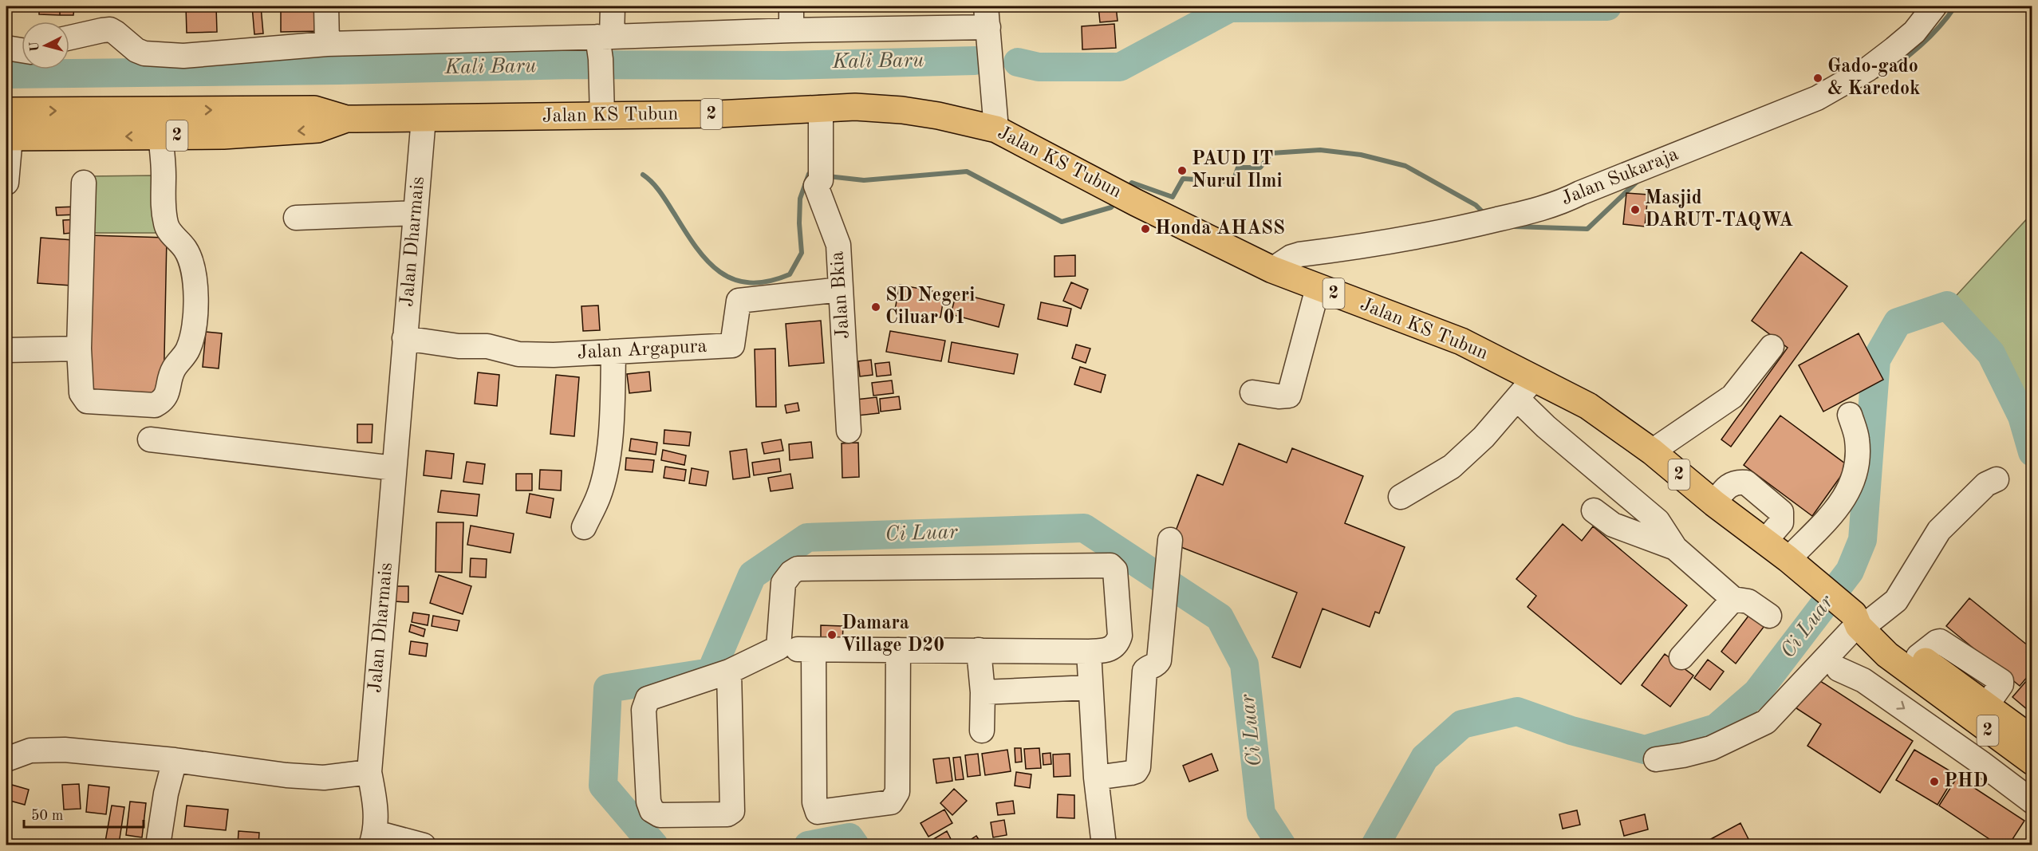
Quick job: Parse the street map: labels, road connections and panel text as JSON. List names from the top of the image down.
{
  "streets": {
    "highway": ["2", "Jalan KS Tubun"],
    "street": [
      "Jalan Sukaraja",
      "Jalan Dharmais",
      "Jalan Bkia",
      "Jalan Argapura"
    ]
  },
  "crossings": [
    ["2", "Jalan KS Tubun"],
    ["Jalan KS Tubun", "Jalan Sukaraja"],
    ["Jalan KS Tubun", "Jalan Dharmais"],
    ["Jalan KS Tubun", "Jalan Bkia"],
    ["Jalan Dharmais", "Jalan Argapura"],
    ["Jalan Bkia", "Jalan Argapura"]
  ],
  "water": ["Kali Baru", "Ci Luar"],
  "places": [
    "Gado-gado & Karedok",
    "PAUD IT Nurul Ilmi",
    "Masjid DARUT-TAQWA",
    "Honda AHASS",
    "SD Negeri Ciluar 01",
    "Damara Village D20",
    "PHD"
  ],
  "scale_bar": "50 m",
  "north": "left"
}
